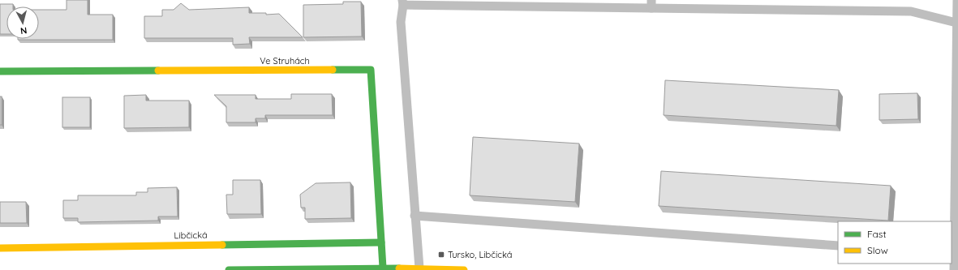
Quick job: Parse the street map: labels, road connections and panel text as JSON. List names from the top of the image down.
{
  "streets": {
    "street": ["Ve Struhách", "Libčická"]
  },
  "crossings": [
    ["Ve Struhách", "Libčická"]
  ],
  "places": {
    "transit": ["Tursko, Libčická"]
  },
  "legend": ["Fast", "Slow"],
  "north": "bottom"
}
